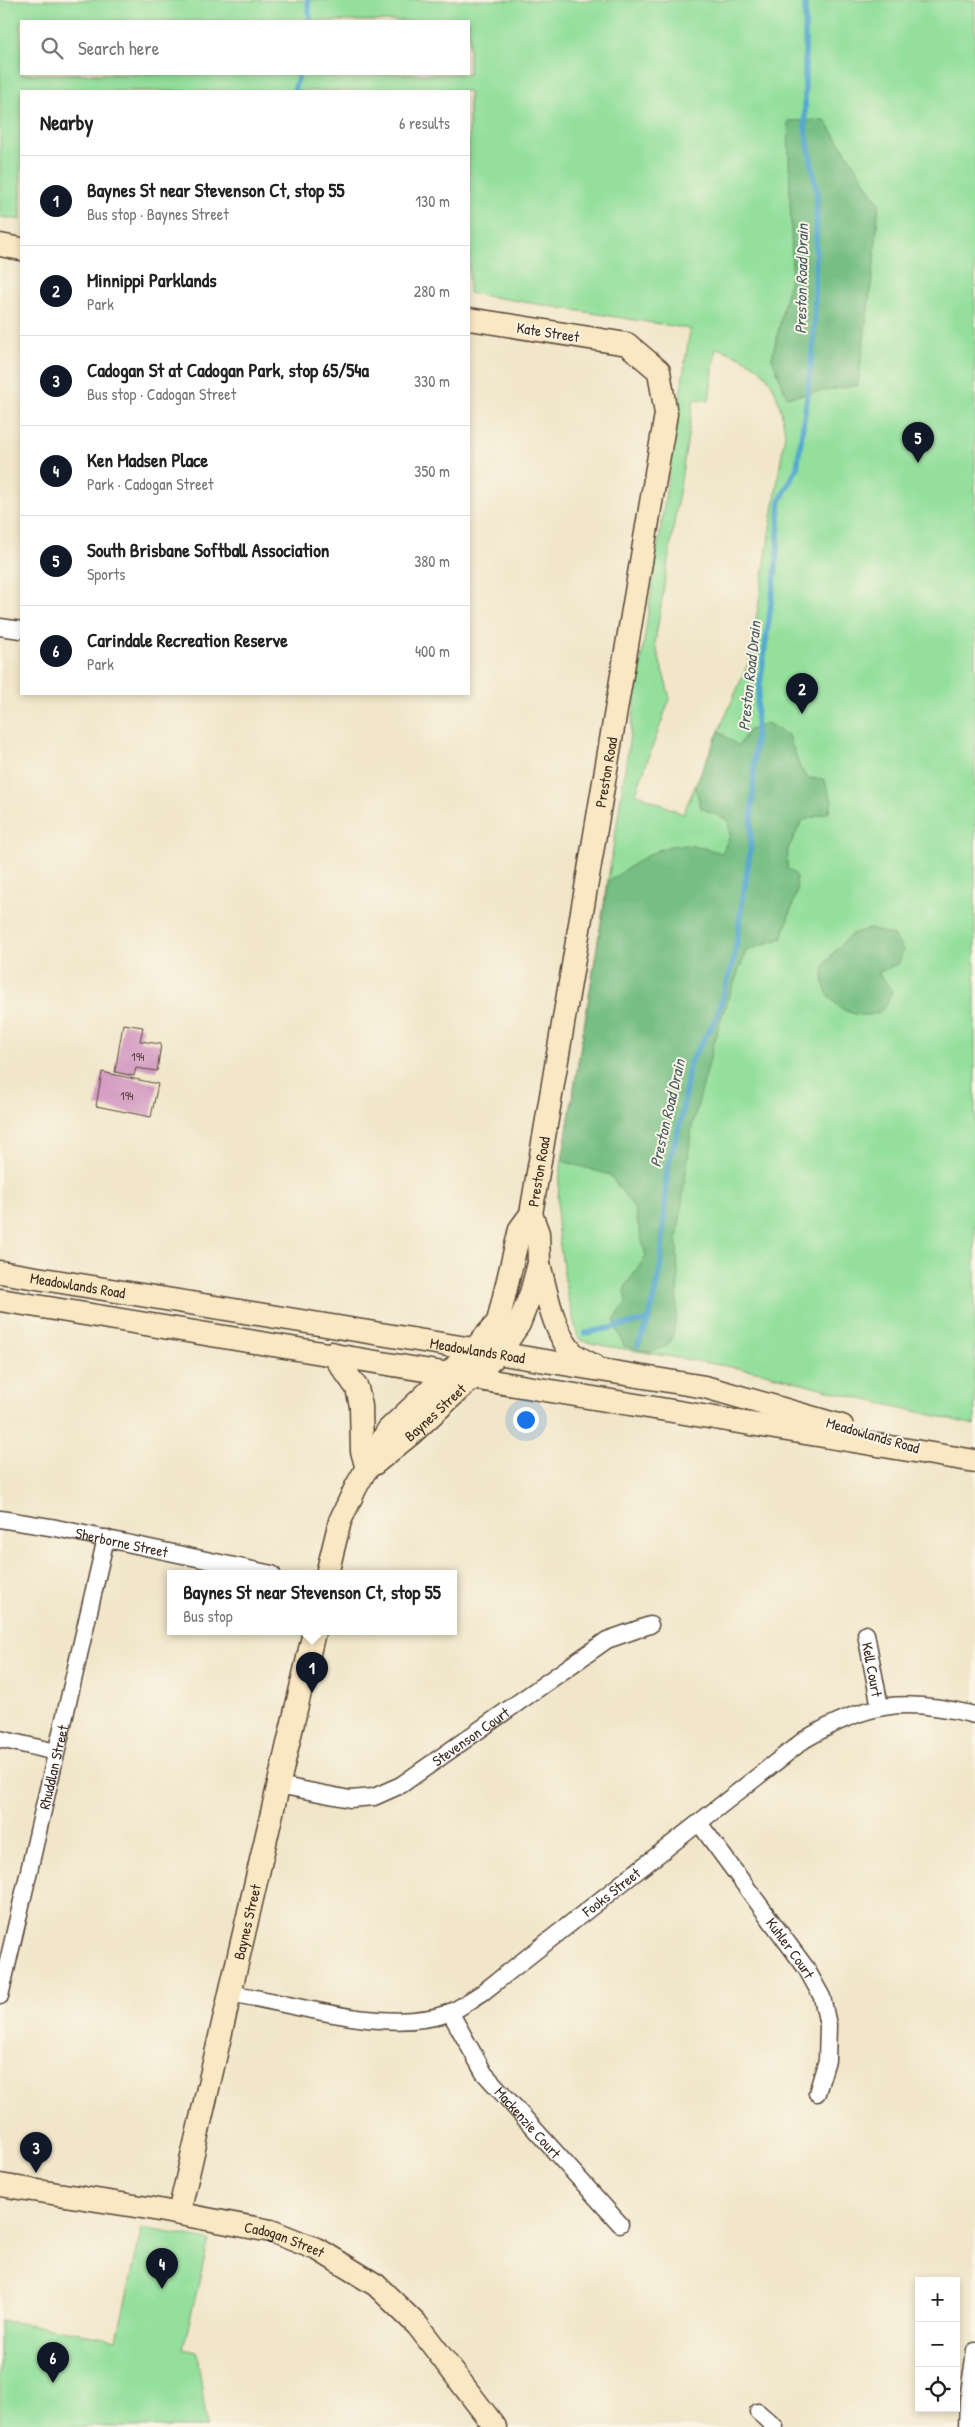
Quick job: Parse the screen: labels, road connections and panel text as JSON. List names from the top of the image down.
{
  "streets": {
    "street": [
      "Kate Street",
      "Preston Road",
      "Meadowlands Road",
      "Baynes Street",
      "Sherborne Street",
      "Kell Court",
      "Stevenson Court",
      "Rhuddlan Street",
      "Fooks Street",
      "Kuhler Court",
      "Mackenzie Court",
      "Cadogan Street"
    ]
  },
  "crossings": [
    ["Kate Street", "Preston Road"],
    ["Preston Road", "Meadowlands Road"],
    ["Preston Road", "Baynes Street"],
    ["Meadowlands Road", "Baynes Street"],
    ["Baynes Street", "Stevenson Court"],
    ["Baynes Street", "Fooks Street"],
    ["Baynes Street", "Cadogan Street"],
    ["Sherborne Street", "Rhuddlan Street"],
    ["Kell Court", "Fooks Street"],
    ["Fooks Street", "Kuhler Court"],
    ["Fooks Street", "Mackenzie Court"]
  ],
  "water": ["Preston Road Drain"],
  "house_numbers": ["194", "194"],
  "page": {
    "search": "Search here",
    "heading": ["Nearby", "6 results"],
    "list": [
      {
        "mark": "1",
        "name": "Baynes St near Stevenson Ct, stop 55",
        "note": "Bus stop · Baynes Street",
        "value": "130 m"
      },
      {
        "mark": "2",
        "name": "Minnippi Parklands",
        "note": "Park",
        "value": "280 m"
      },
      {
        "mark": "3",
        "name": "Cadogan St at Cadogan Park, stop 65/54a",
        "note": "Bus stop · Cadogan Street",
        "value": "330 m"
      },
      {
        "mark": "4",
        "name": "Ken Madsen Place",
        "note": "Park · Cadogan Street",
        "value": "350 m"
      },
      {
        "mark": "5",
        "name": "South Brisbane Softball Association",
        "note": "Sports",
        "value": "380 m"
      },
      {
        "mark": "6",
        "name": "Carindale Recreation Reserve",
        "note": "Park",
        "value": "400 m"
      }
    ],
    "pins": [
      "5",
      "2",
      "1",
      "3",
      "4",
      "6"
    ],
    "popup": ["Baynes St near Stevenson Ct, stop 55", "Bus stop"],
    "map_buttons": ["+", "−"]
  }
}
